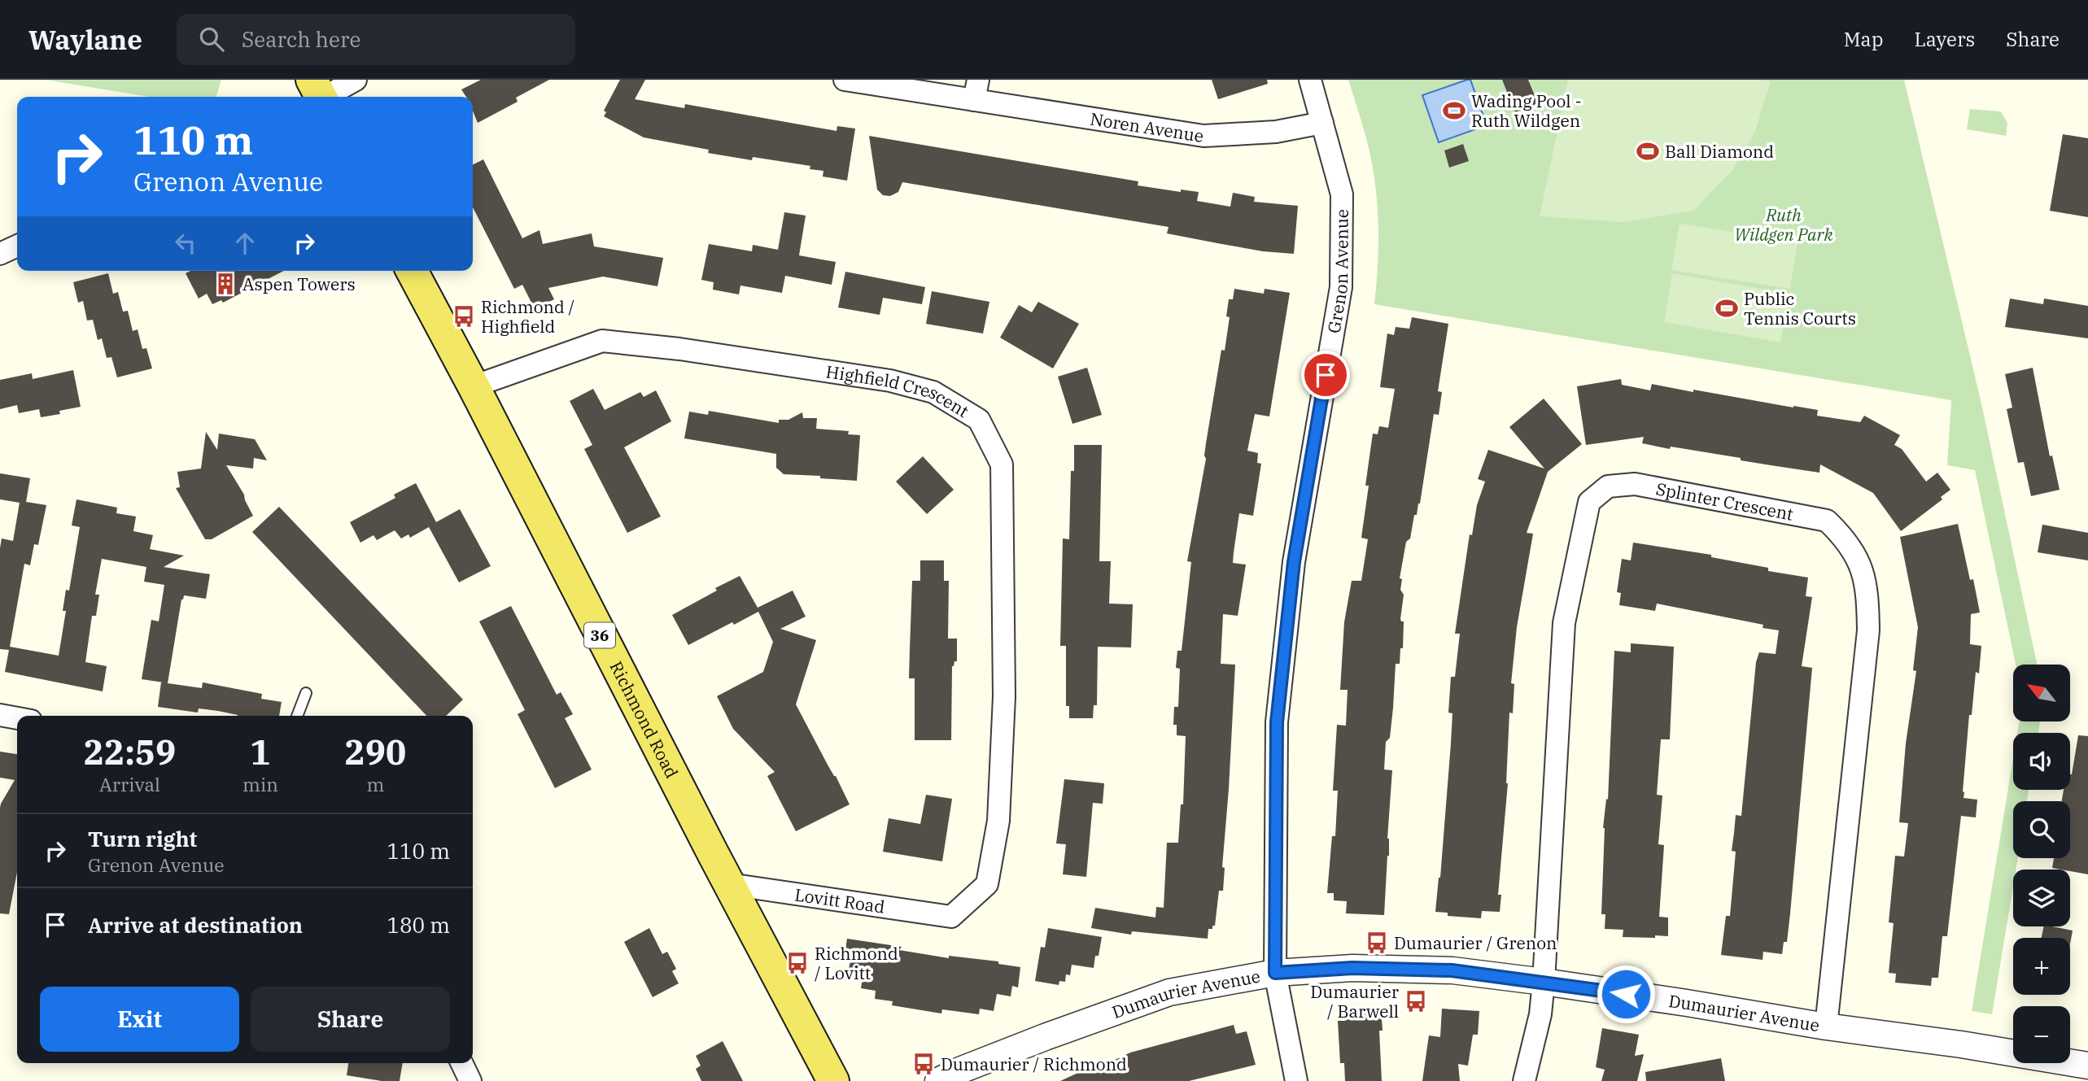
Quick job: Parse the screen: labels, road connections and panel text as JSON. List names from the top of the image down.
{
  "streets": {
    "main road": ["36", "Richmond Road"],
    "street": [
      "Noren Avenue",
      "Grenon Avenue",
      "Highfield Crescent",
      "Splinter Crescent",
      "Lovitt Road",
      "Dumaurier Avenue"
    ]
  },
  "crossings": [
    ["Noren Avenue", "Grenon Avenue"],
    ["Grenon Avenue", "Dumaurier Avenue"],
    ["Highfield Crescent", "Richmond Road"],
    ["Highfield Crescent", "Lovitt Road"],
    ["Splinter Crescent", "Dumaurier Avenue"],
    ["Richmond Road", "Lovitt Road"]
  ],
  "parks": ["Ruth Wildgen Park"],
  "places": {
    "sports": ["Wading Pool - Ruth Wildgen", "Ball Diamond", "Public Tennis Courts"],
    "building": ["Aspen Towers"],
    "bus stop": [
      "Richmond / Highfield",
      "Dumaurier / Grenon",
      "Richmond / Lovitt",
      "Dumaurier / Barwell",
      "Dumaurier / Richmond"
    ]
  },
  "north": "top left",
  "page": {
    "header": "Waylane",
    "search": "Search here",
    "nav": ["Map", "Layers", "Share"],
    "turn": ["110 m", "Grenon Avenue"],
    "map_buttons": ["+", "−"],
    "eta": [
      "22:59",
      "Arrival",
      "1",
      "min",
      "290",
      "m"
    ],
    "list": [
      {
        "name": "Turn right",
        "note": "Grenon Avenue",
        "value": "110 m"
      },
      {
        "name": "Arrive at destination",
        "value": "180 m"
      }
    ],
    "buttons": ["Exit", "Share"]
  }
}
